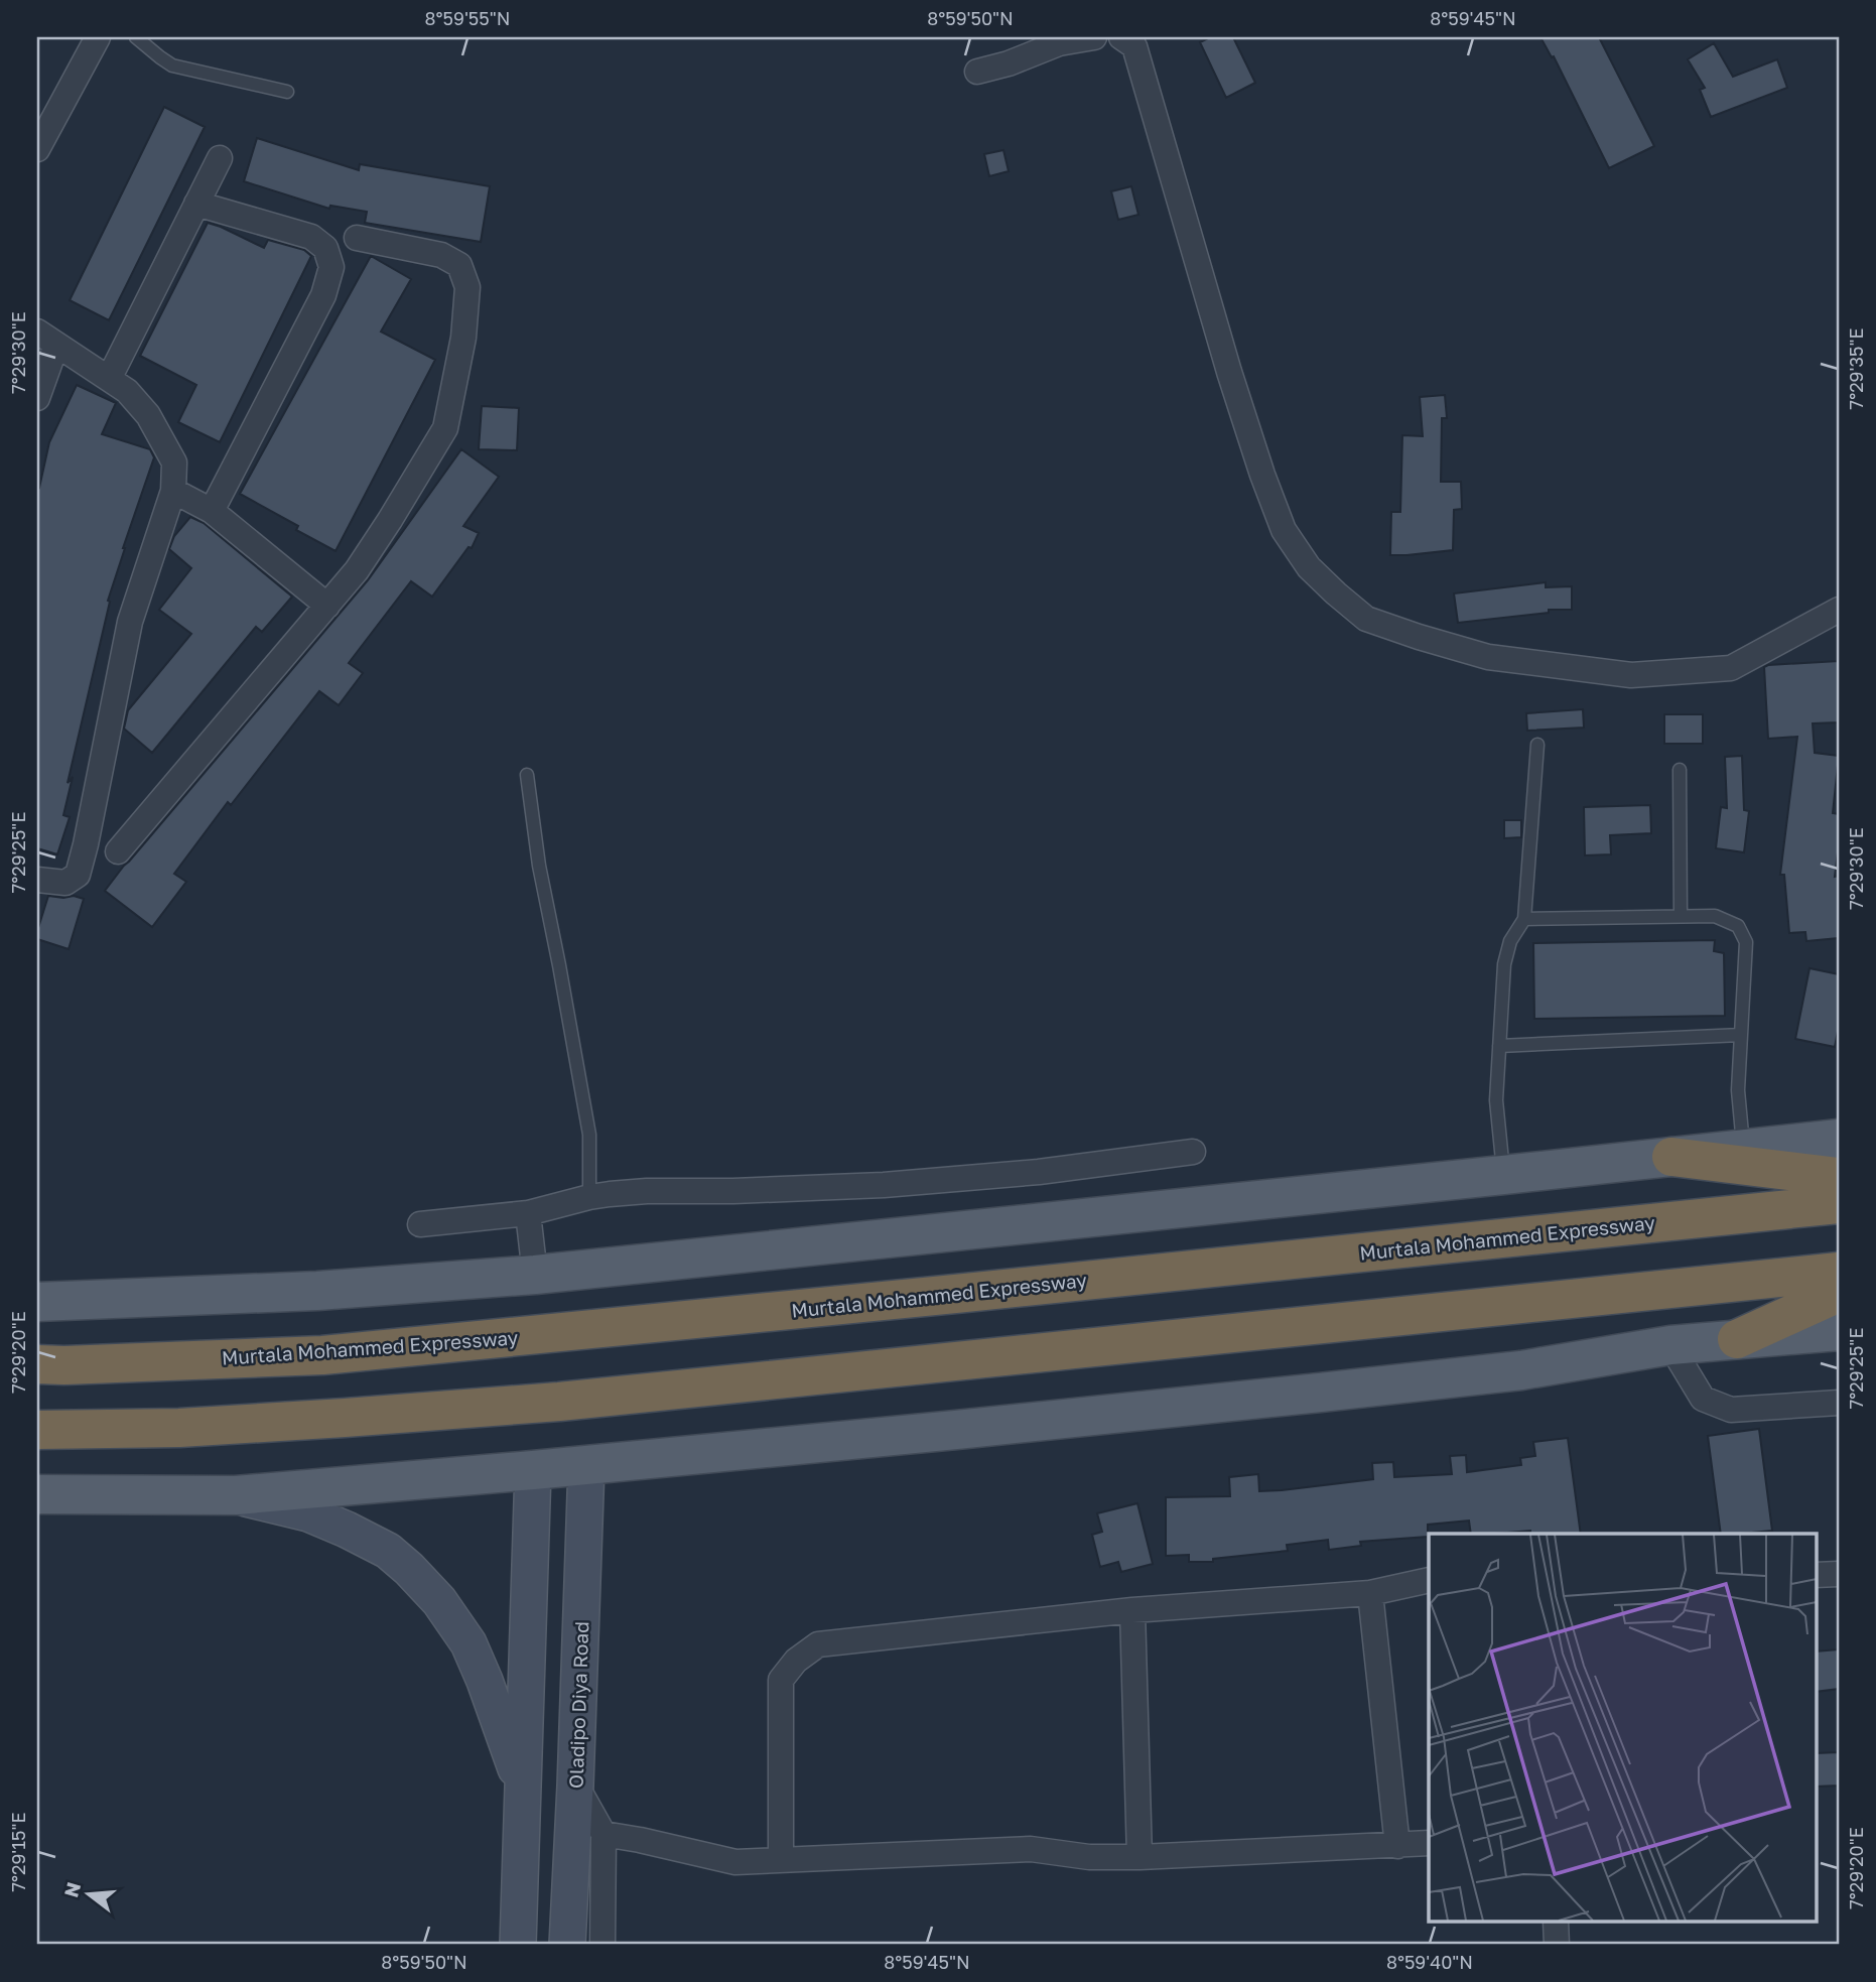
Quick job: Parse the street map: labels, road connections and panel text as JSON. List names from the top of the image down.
{
  "streets": {
    "highway": ["Murtala Mohammed Expressway"],
    "main road": ["Oladipo Diya Road"]
  },
  "north": "left",
  "coordinates": [
    "8°59'55\"N",
    "8°59'50\"N",
    "8°59'45\"N",
    "7°29'30\"E",
    "7°29'35\"E",
    "7°29'25\"E",
    "7°29'20\"E",
    "7°29'15\"E",
    "8°59'40\"N"
  ]
}
